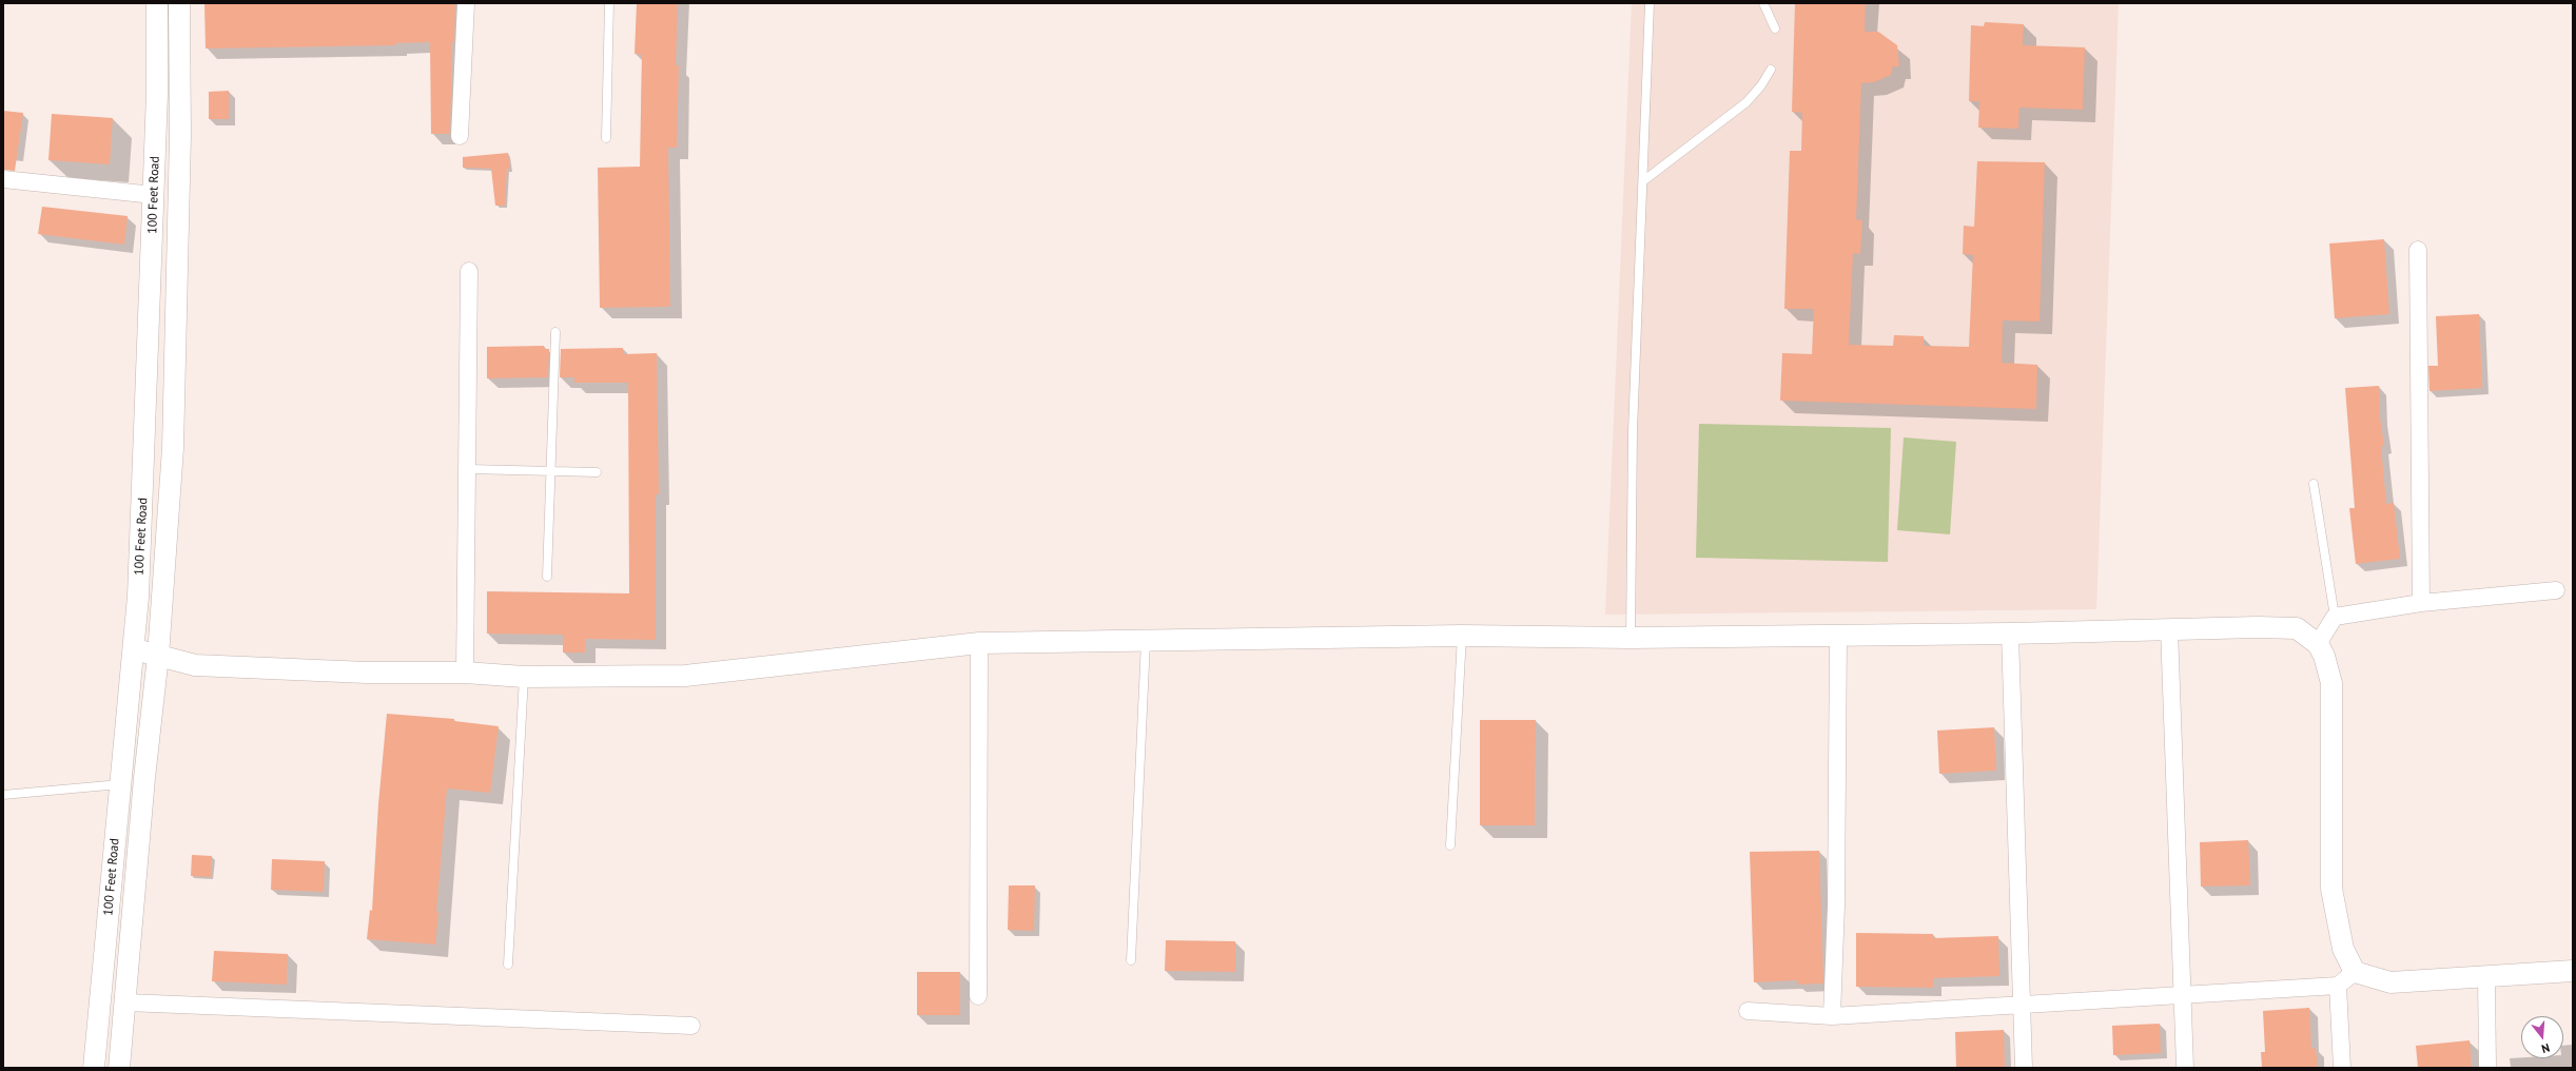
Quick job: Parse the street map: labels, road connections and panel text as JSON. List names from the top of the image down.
{
  "streets": {
    "street": ["100 Feet Road"]
  },
  "north": "bottom"
}
